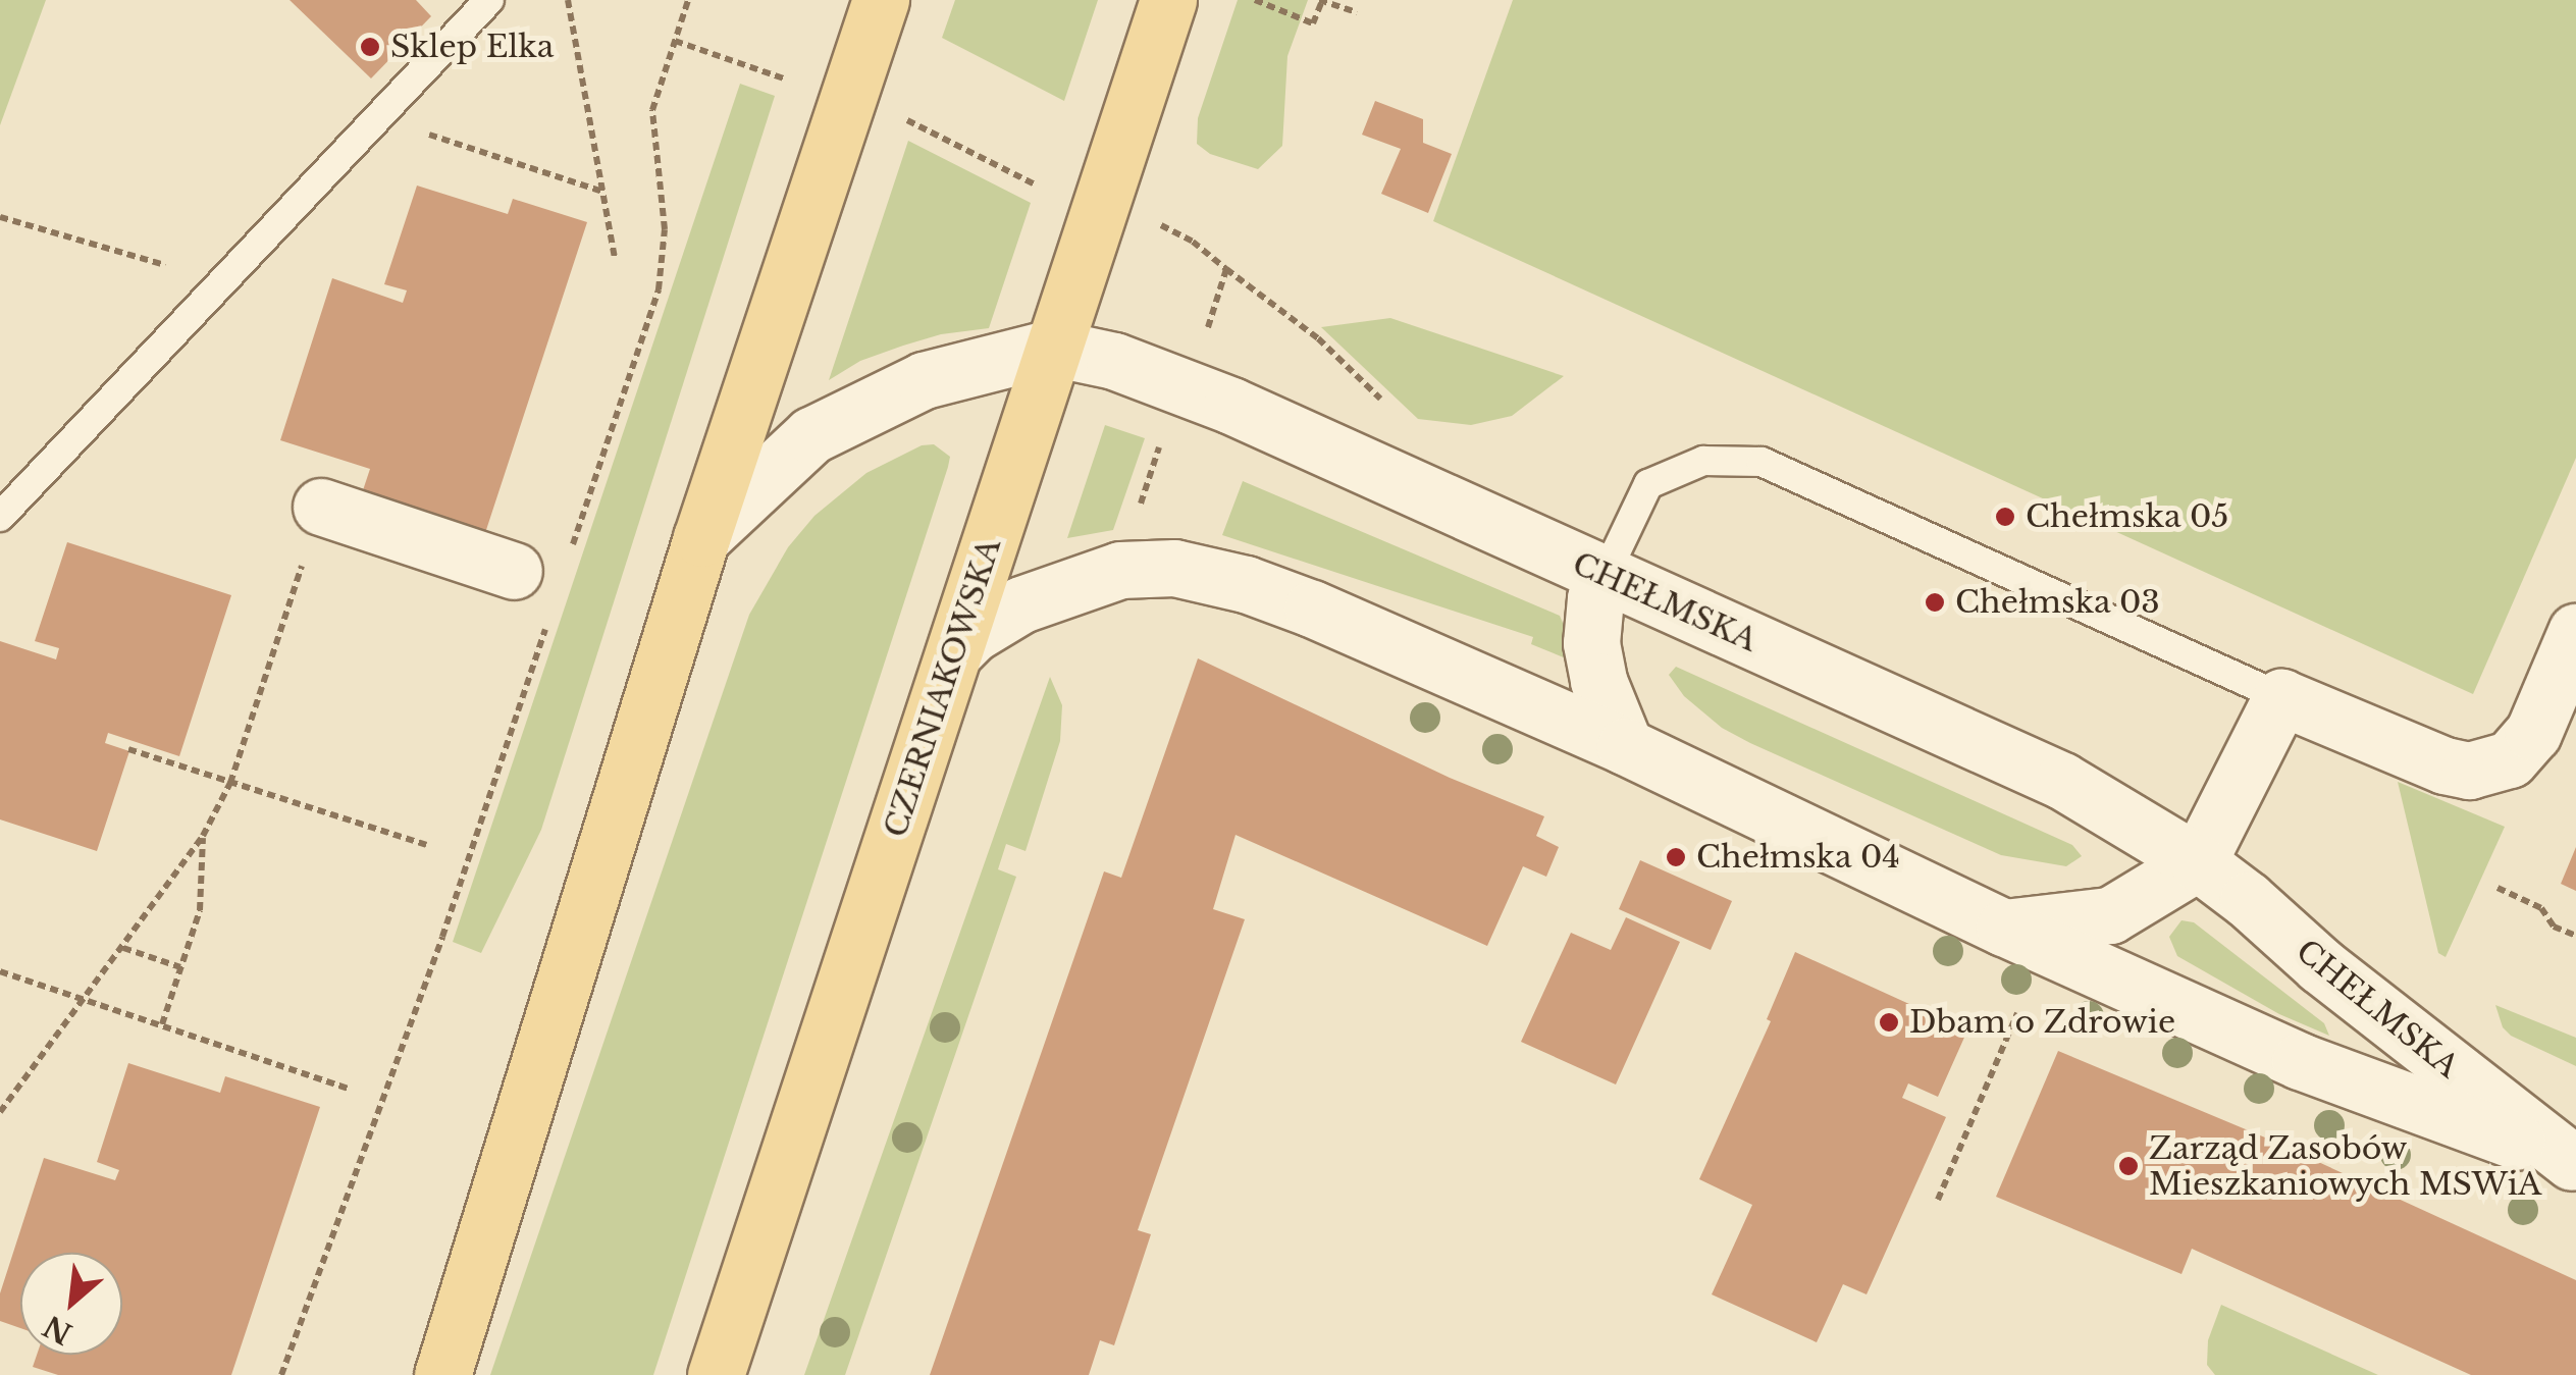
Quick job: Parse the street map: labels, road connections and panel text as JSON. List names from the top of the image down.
{
  "streets": {
    "main road": ["CZERNIAKOWSKA"],
    "street": ["CHEŁMSKA"]
  },
  "crossings": [
    ["CHEŁMSKA", "CZERNIAKOWSKA"]
  ],
  "places": [
    "Sklep Elka",
    "Chełmska 05",
    "Chełmska 03",
    "Chełmska 04",
    "Dbam o Zdrowie",
    "Zarząd Zasobów Mieszkaniowych MSWiA"
  ],
  "north": "bottom left"
}
